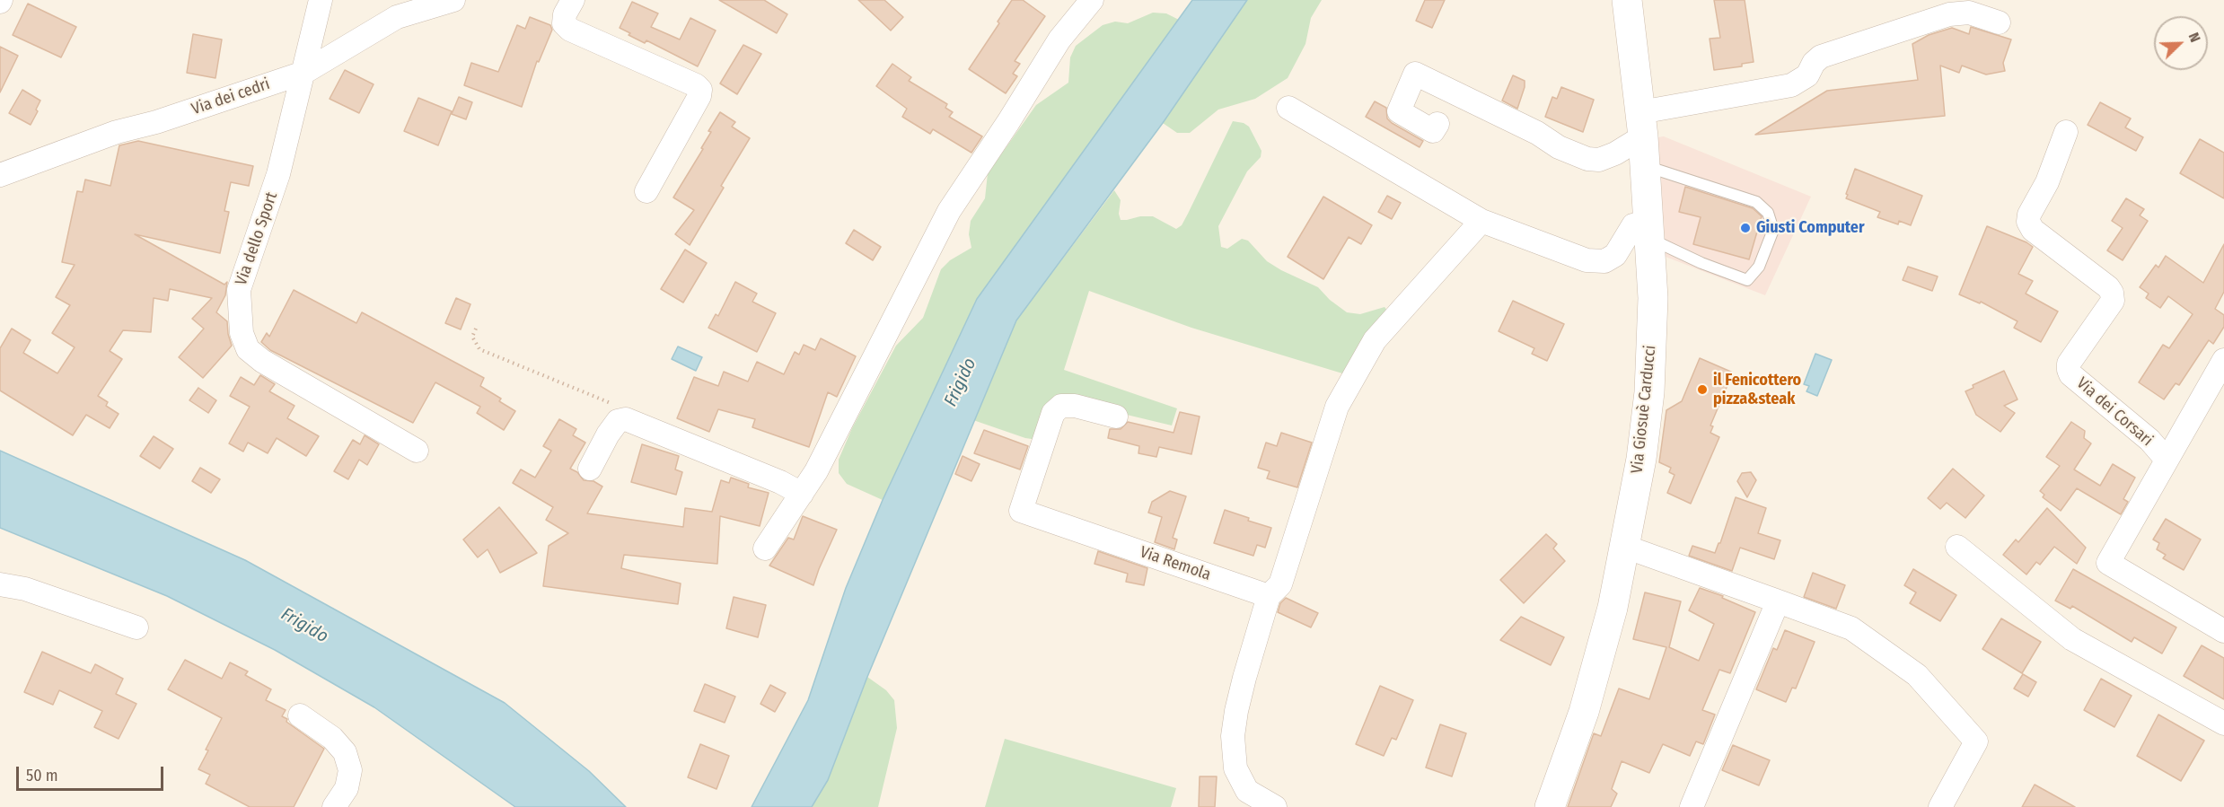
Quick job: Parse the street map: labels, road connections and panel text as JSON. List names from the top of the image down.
{
  "streets": {
    "main road": ["Via Giosuè Carducci"],
    "street": [
      "Via dei cedri",
      "Via dello Sport",
      "Via dei Corsari",
      "Via Remola"
    ]
  },
  "crossings": [
    ["Via dei cedri", "Via dello Sport"]
  ],
  "water": ["Frigido"],
  "places": ["Giusti Computer", "il Fenicottero pizza&steak"],
  "scale_bar": "50 m",
  "north": "top right"
}
